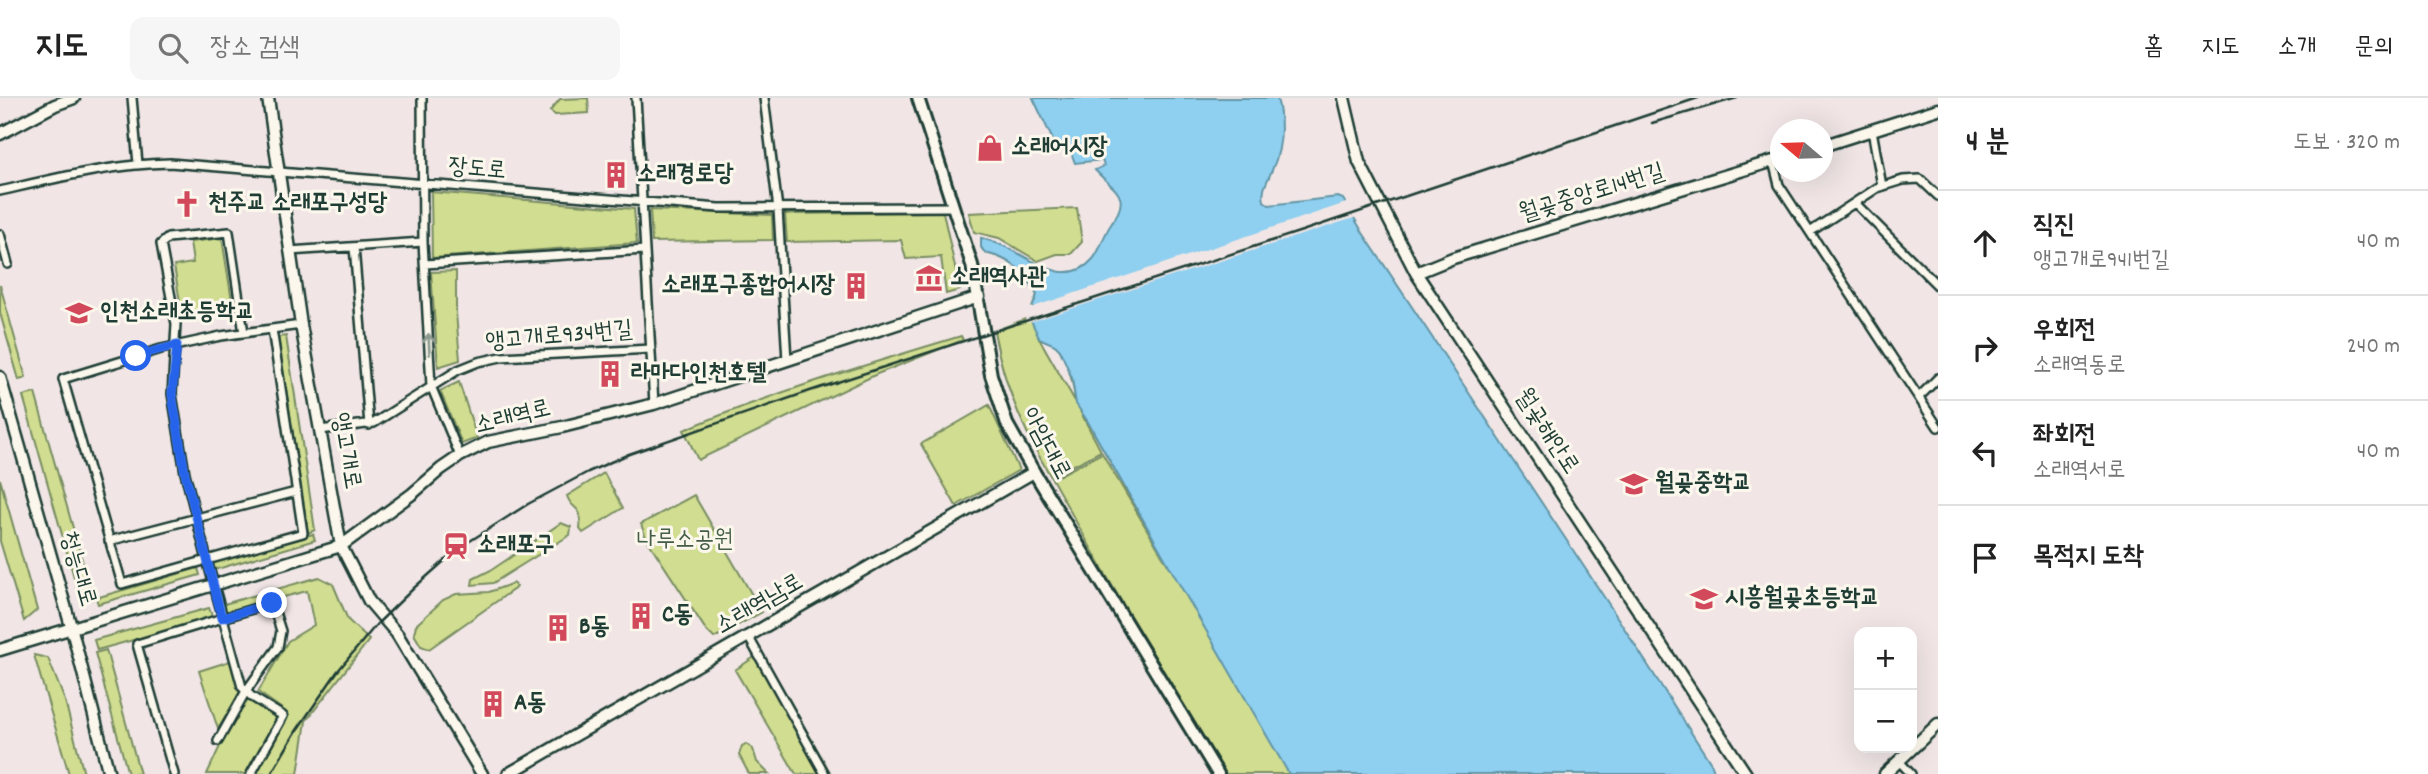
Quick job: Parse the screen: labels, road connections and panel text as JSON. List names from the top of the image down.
{
  "streets": {
    "main road": ["아암대로"],
    "street": [
      "장도로",
      "월곶중앙로14번길",
      "앵고개로934번길",
      "소래역로",
      "월곶해안로",
      "앵고개로",
      "청능대로",
      "소래역남로"
    ]
  },
  "crossings": [
    ["장도로", "아암대로"],
    ["장도로", "앵고개로"],
    ["월곶중앙로14번길", "월곶해안로"],
    ["앵고개로934번길", "앵고개로"],
    ["소래역로", "아암대로"],
    ["소래역로", "앵고개로"],
    ["소래역로", "청능대로"],
    ["아암대로", "소래역남로"]
  ],
  "parks": ["나루소공원"],
  "places": {
    "shop": ["소래어시장"],
    "building": [
      "소래경로당",
      "소래포구종합어시장",
      "라마다인천호텔",
      "C동",
      "B동",
      "A동"
    ],
    "church": ["천주교 소래포구성당"],
    "museum": ["소래역사관"],
    "school or university": ["인천소래초등학교", "월곶중학교", "시흥월곶초등학교"],
    "station": ["소래포구"]
  },
  "north": "left",
  "page": {
    "header": "지도",
    "search": "장소 검색",
    "nav": [
      "홈",
      "지도",
      "소개",
      "문의"
    ],
    "heading": ["4 분", "도보 · 320 m"],
    "list": [
      ["직진", "앵고개로941번길", "40 m"],
      ["우회전", "소래역동로", "240 m"],
      ["좌회전", "소래역서로", "40 m"],
      "목적지 도착"
    ],
    "map_buttons": ["+", "−"]
  }
}
